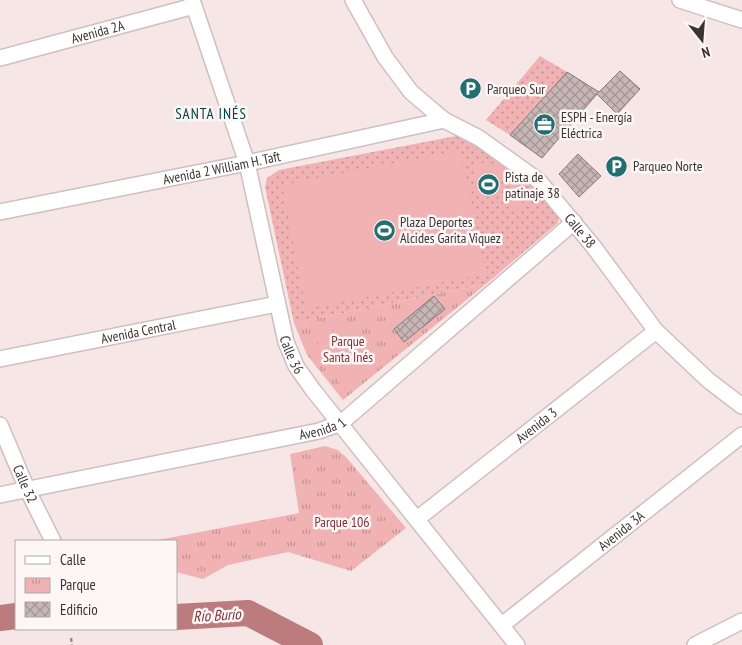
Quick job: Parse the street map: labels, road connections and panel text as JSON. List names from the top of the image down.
{
  "streets": {
    "street": [
      "Avenida 2A",
      "Avenida 2 William H. Taft",
      "Calle 38",
      "Avenida Central",
      "Calle 36",
      "Avenida 3",
      "Avenida 1",
      "Calle 32",
      "Avenida 3A"
    ]
  },
  "crossings": [
    ["Avenida 2A", "Calle 36"],
    ["Avenida 2 William H. Taft", "Calle 38"],
    ["Avenida 2 William H. Taft", "Calle 36"],
    ["Calle 38", "Avenida 3"],
    ["Calle 38", "Avenida 1"],
    ["Avenida Central", "Calle 36"],
    ["Calle 36", "Avenida 3"],
    ["Calle 36", "Avenida 1"],
    ["Calle 36", "Avenida 3A"],
    ["Avenida 1", "Calle 32"]
  ],
  "districts": ["SANTA INÉS"],
  "water": ["Río Burío"],
  "parks": ["Parque Santa Inés", "Parque 106"],
  "places": {
    "parking": ["Parqueo Sur", "Parqueo Norte"],
    "office": ["ESPH - Energía Eléctrica"],
    "sports": ["Pista de patinaje 38", "Plaza Deportes Alcides Garita Víquez"]
  },
  "legend": ["Calle", "Parque", "Edificio"],
  "north": "bottom"
}
